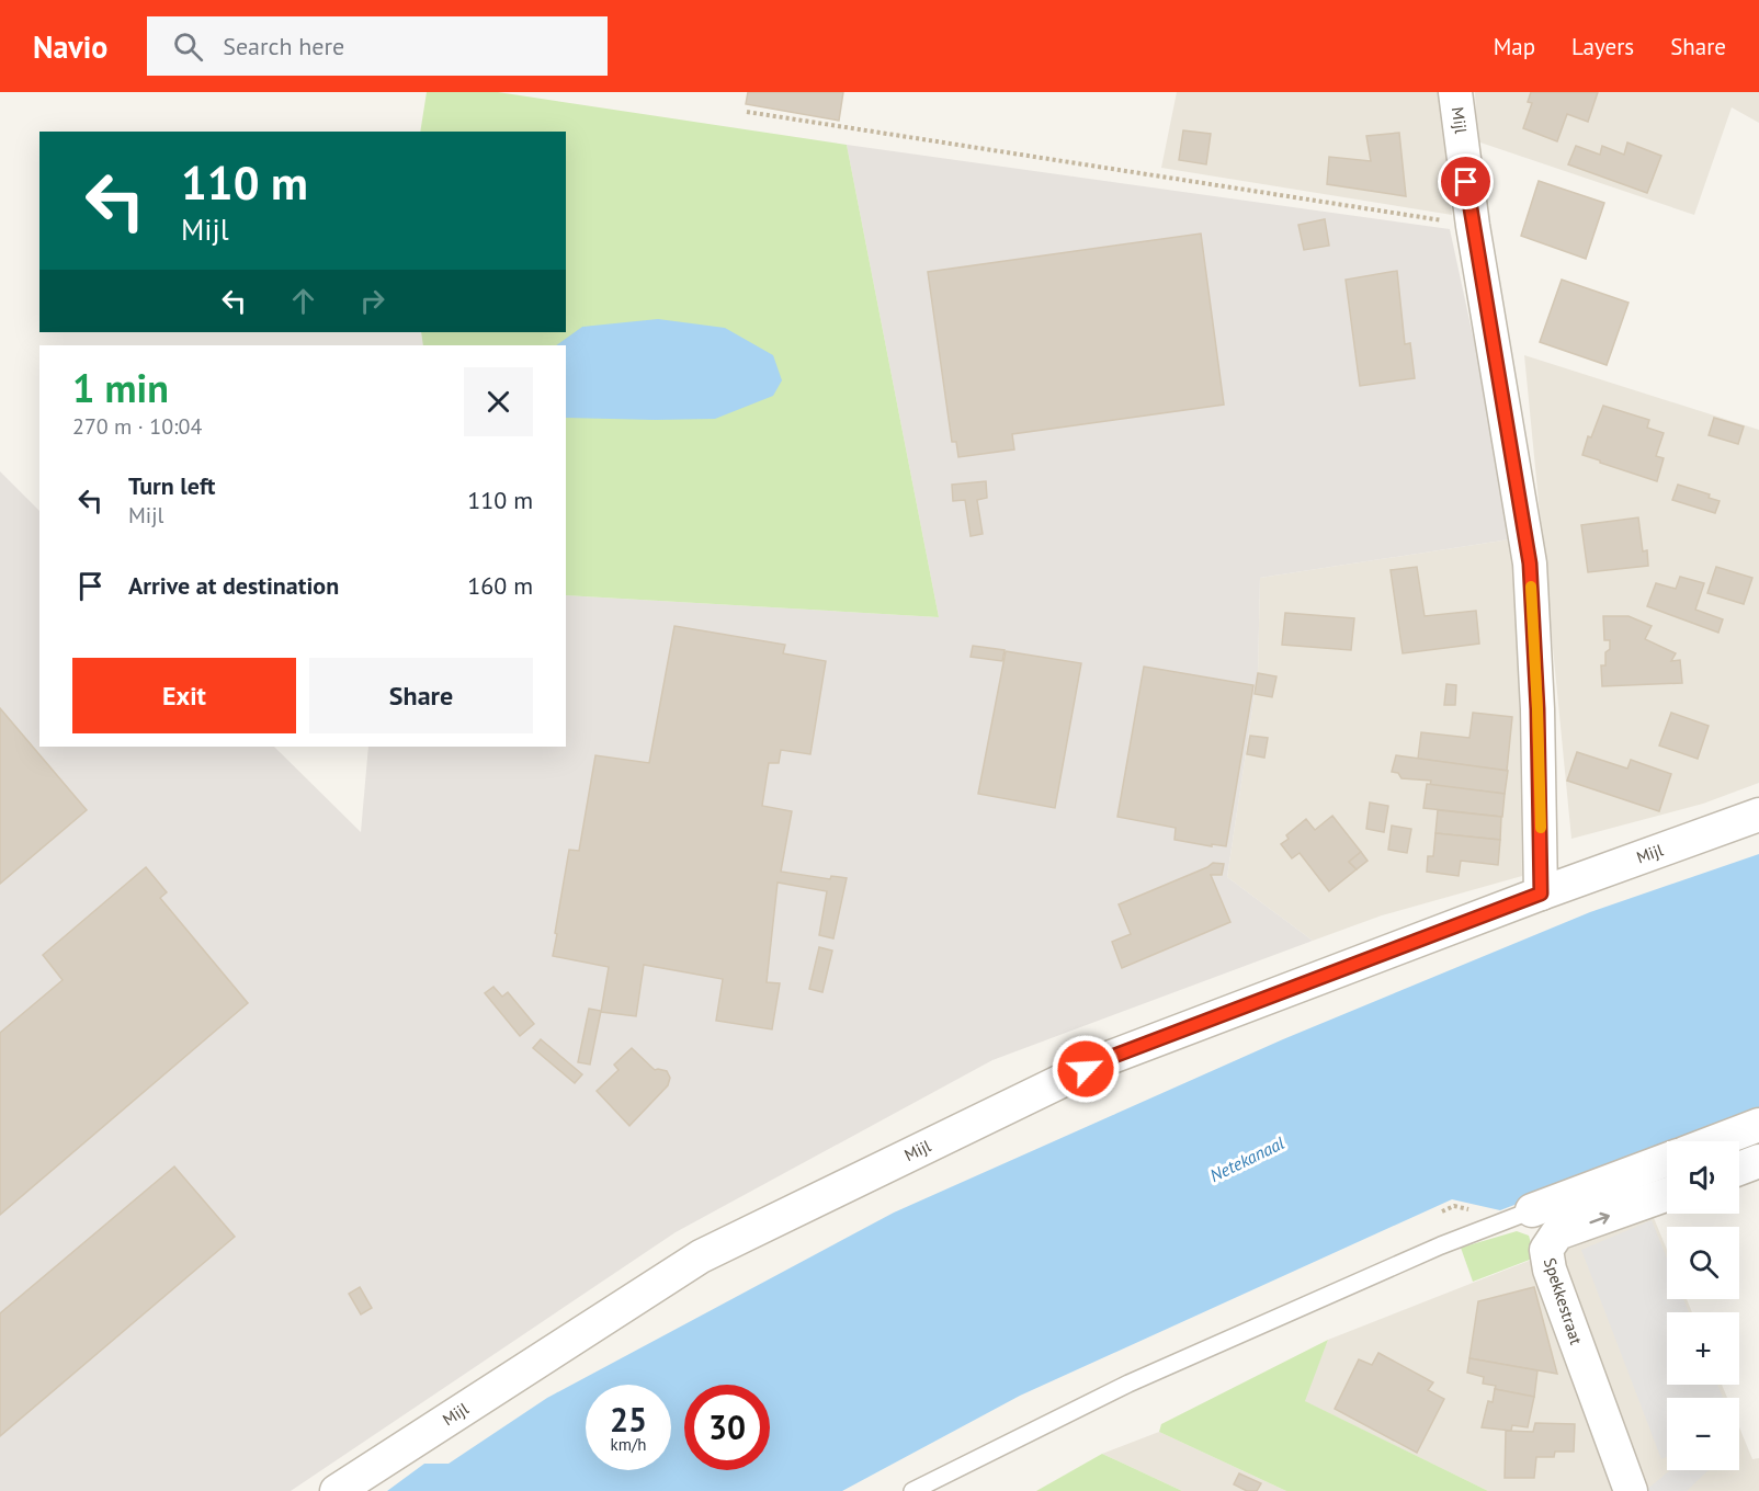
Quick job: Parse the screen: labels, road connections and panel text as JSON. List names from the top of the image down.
{
  "streets": {
    "street": ["Mijl", "Spekkestraat"]
  },
  "water": ["Netekanaal"],
  "page": {
    "header": "Navio",
    "search": "Search here",
    "nav": ["Map", "Layers", "Share"],
    "turn": ["110 m", "Mijl"],
    "heading": ["1 min", "270 m · 10:04"],
    "list": [
      {
        "name": "Turn left",
        "note": "Mijl",
        "value": "110 m"
      },
      {
        "name": "Arrive at destination",
        "value": "160 m"
      }
    ],
    "buttons": ["Exit", "Share"],
    "map_buttons": ["+", "−"],
    "speed": "25 km/h",
    "limit": "30"
  }
}
